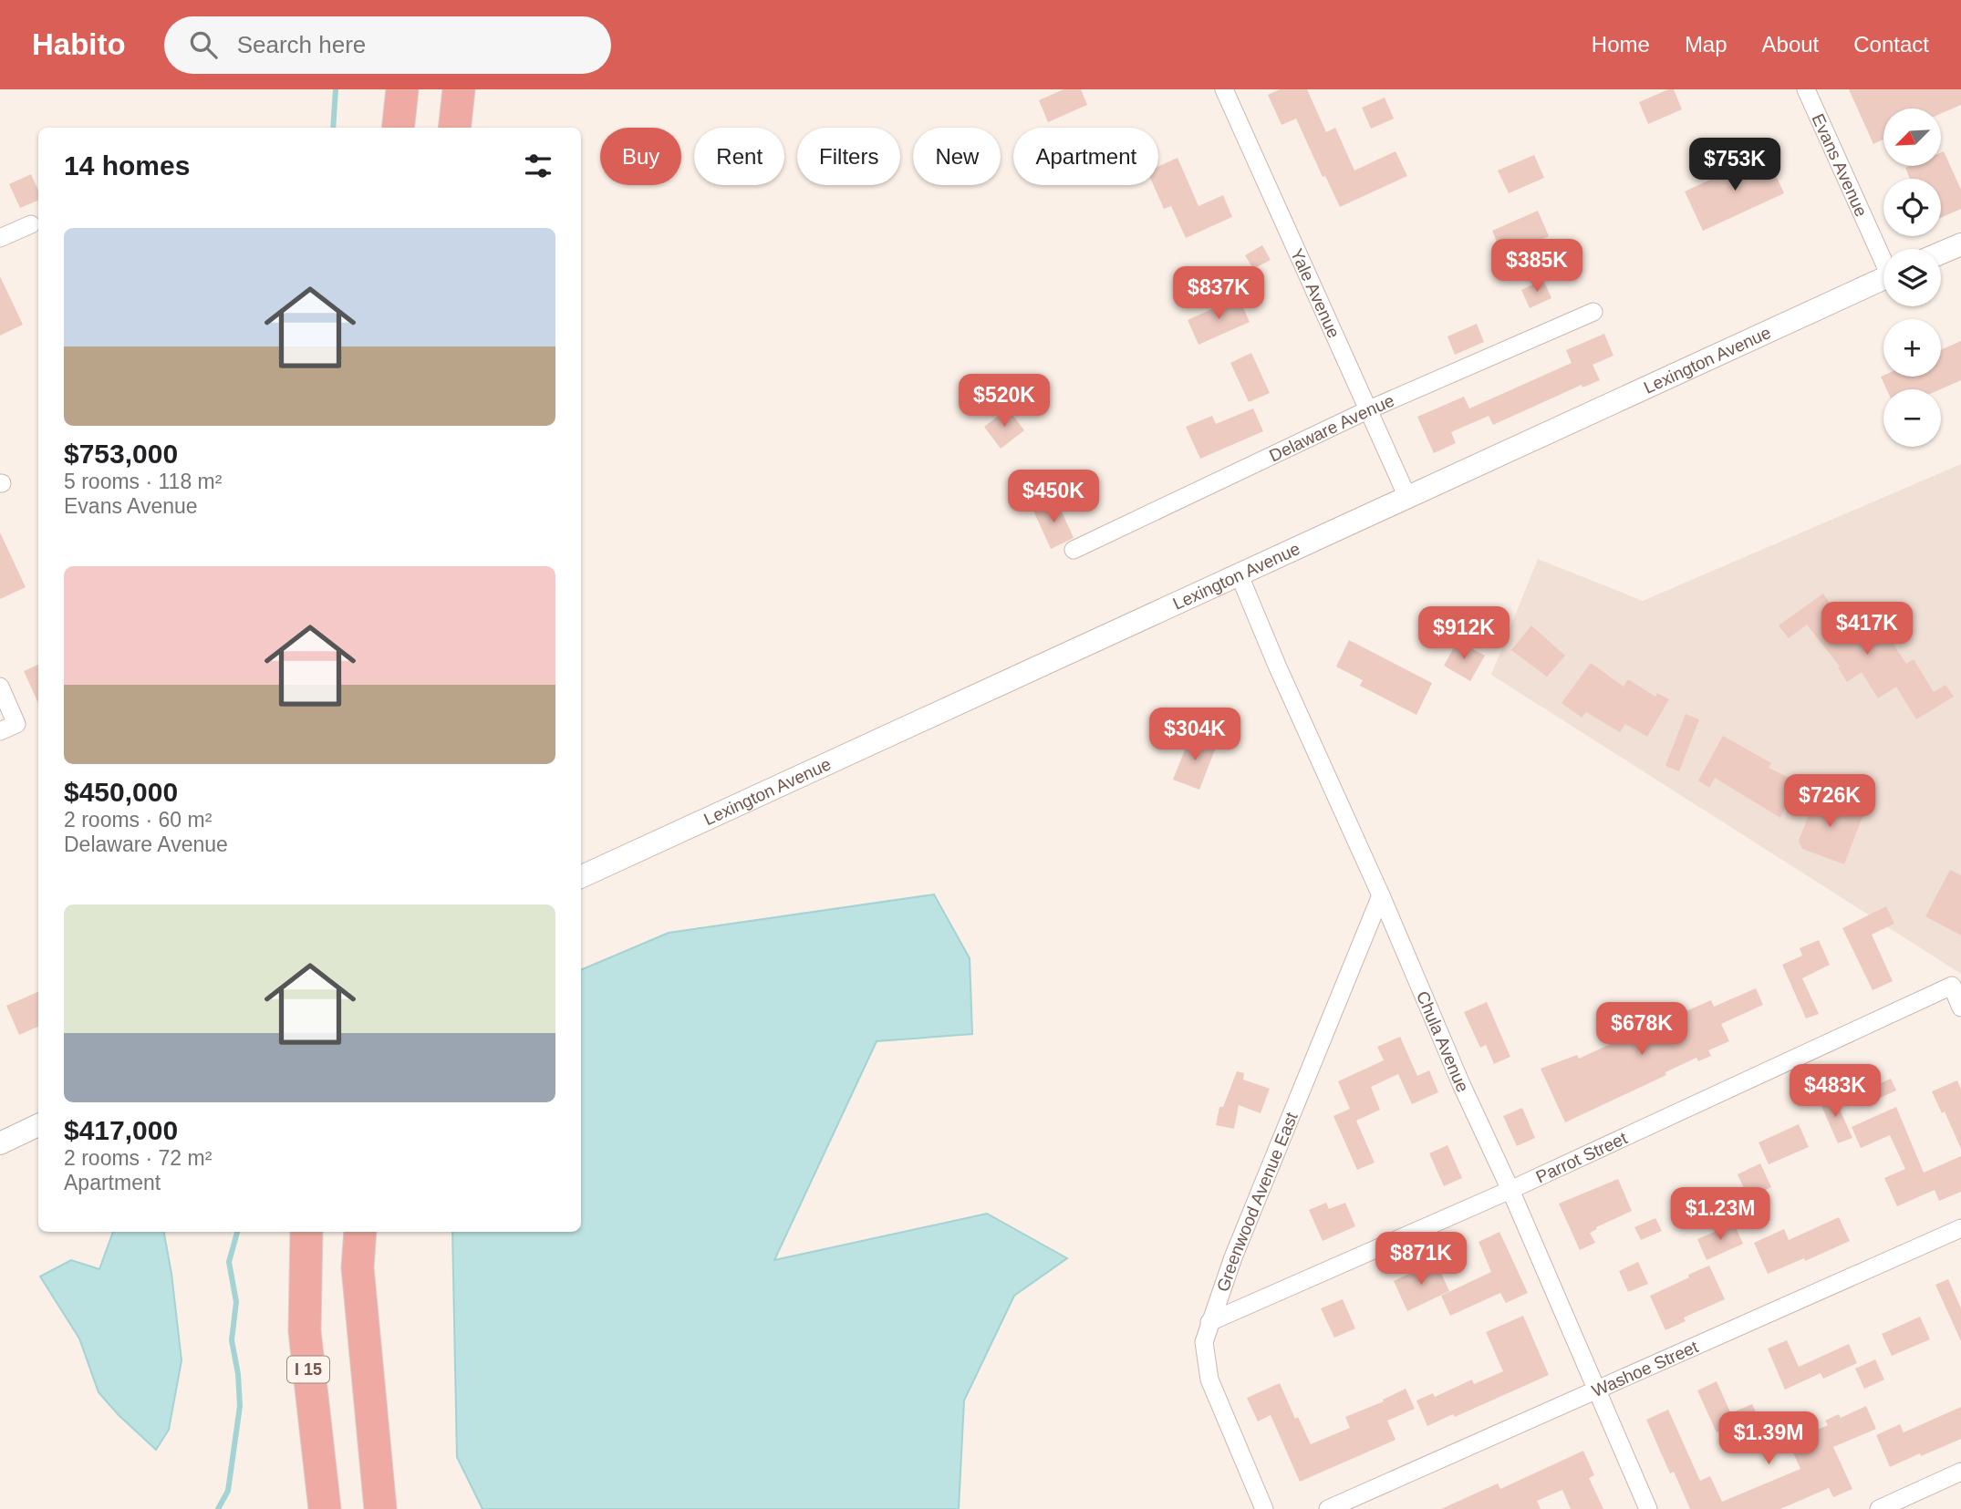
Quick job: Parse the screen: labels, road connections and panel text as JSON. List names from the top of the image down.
{
  "streets": {
    "highway": ["I 15"],
    "street": [
      "Evans Avenue",
      "Yale Avenue",
      "Lexington Avenue",
      "Delaware Avenue",
      "Chula Avenue",
      "Parrot Street",
      "Greenwood Avenue East",
      "Washoe Street"
    ]
  },
  "crossings": [
    ["Yale Avenue", "Lexington Avenue"],
    ["Yale Avenue", "Delaware Avenue"],
    ["Lexington Avenue", "Chula Avenue"],
    ["Chula Avenue", "Parrot Street"],
    ["Chula Avenue", "Greenwood Avenue East"],
    ["Chula Avenue", "Washoe Street"],
    ["Parrot Street", "Greenwood Avenue East"]
  ],
  "north": "bottom left",
  "page": {
    "header": "Habito",
    "search": "Search here",
    "nav": [
      "Home",
      "Map",
      "About",
      "Contact"
    ],
    "map_buttons": ["+", "−"],
    "chip": [
      "Buy",
      "Rent",
      "Filters",
      "New",
      "Apartment"
    ],
    "heading": "14 homes",
    "price": [
      "$753K",
      "$385K",
      "$837K",
      "$520K",
      "$450K",
      "$417K",
      "$912K",
      "$304K",
      "$726K",
      "$678K",
      "$483K",
      "$1.23M",
      "$871K",
      "$1.39M"
    ],
    "list": [
      {
        "name": "$753,000",
        "note": "5 rooms · 118 m² · Evans Avenue"
      },
      {
        "name": "$450,000",
        "note": "2 rooms · 60 m² · Delaware Avenue"
      },
      {
        "name": "$417,000",
        "note": "2 rooms · 72 m² · Apartment"
      }
    ]
  }
}
